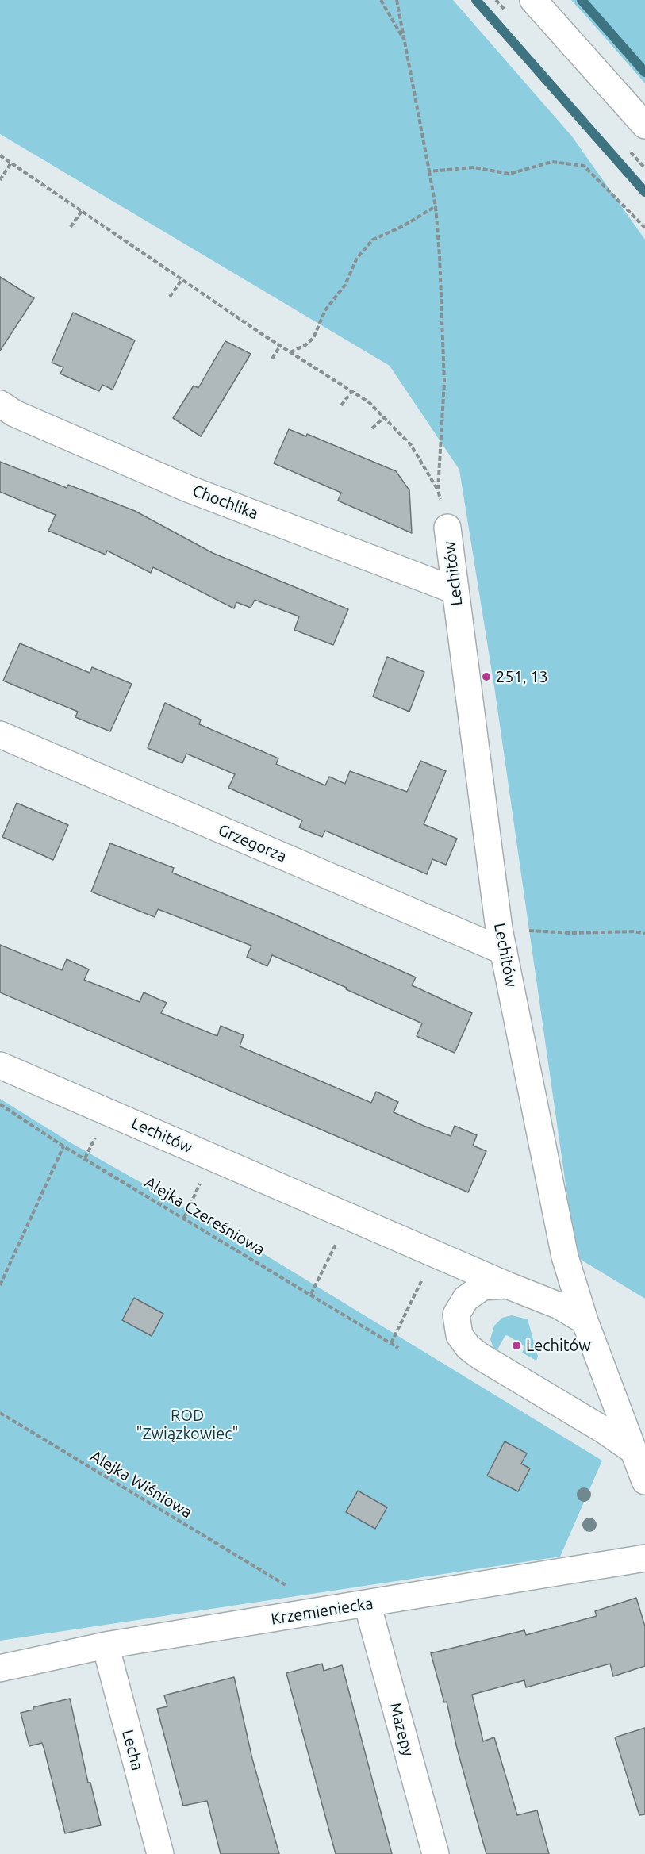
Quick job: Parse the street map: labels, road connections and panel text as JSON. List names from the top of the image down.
{
  "streets": {
    "street": [
      "Chochlika",
      "Lechitów",
      "Grzegorza",
      "Krzemieniecka",
      "Mazepy",
      "Lecha"
    ],
    "path": ["Alejka Czereśniowa", "Alejka Wiśniowa"]
  },
  "crossings": [
    ["Chochlika", "Lechitów"],
    ["Lechitów", "Grzegorza"],
    ["Krzemieniecka", "Mazepy"],
    ["Krzemieniecka", "Lecha"]
  ],
  "parks": ["ROD \"Związkowiec\""],
  "places": ["251, 13", "Lechitów"]
}
